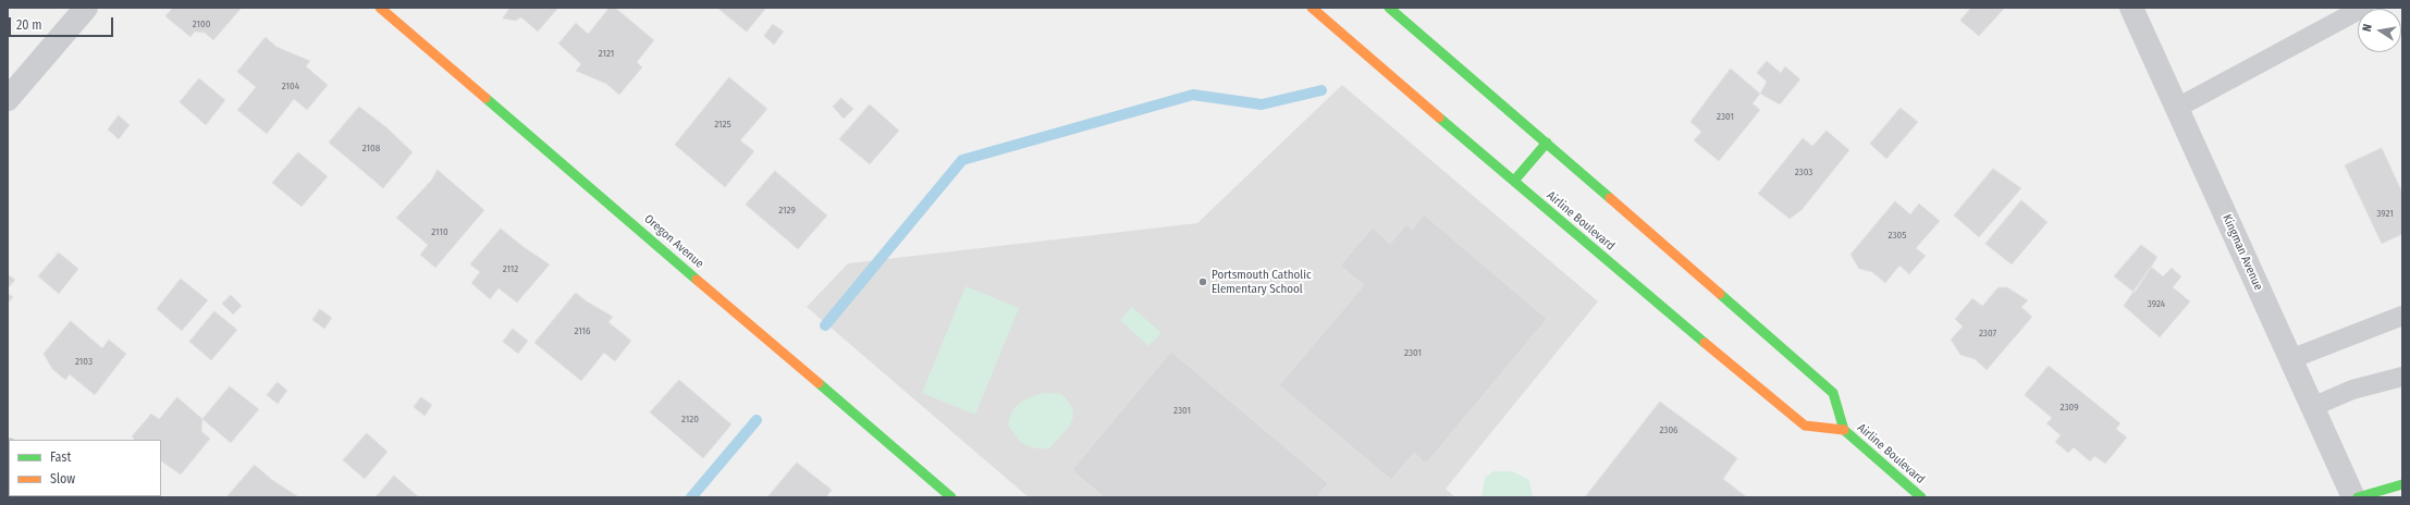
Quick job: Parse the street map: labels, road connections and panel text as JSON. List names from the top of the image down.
{
  "streets": {
    "main road": ["Airline Boulevard", "Oregon Avenue"],
    "street": ["Kingman Avenue"]
  },
  "places": ["Portsmouth Catholic Elementary School"],
  "house_numbers": [
    "2100",
    "2121",
    "2104",
    "2301",
    "2125",
    "2108",
    "2303",
    "2129",
    "3921",
    "2110",
    "2305",
    "2112",
    "3924",
    "2116",
    "2307",
    "2301",
    "2103",
    "2309",
    "2301",
    "2120",
    "2306"
  ],
  "legend": ["Fast", "Slow"],
  "scale_bar": "20 m",
  "north": "left"
}
